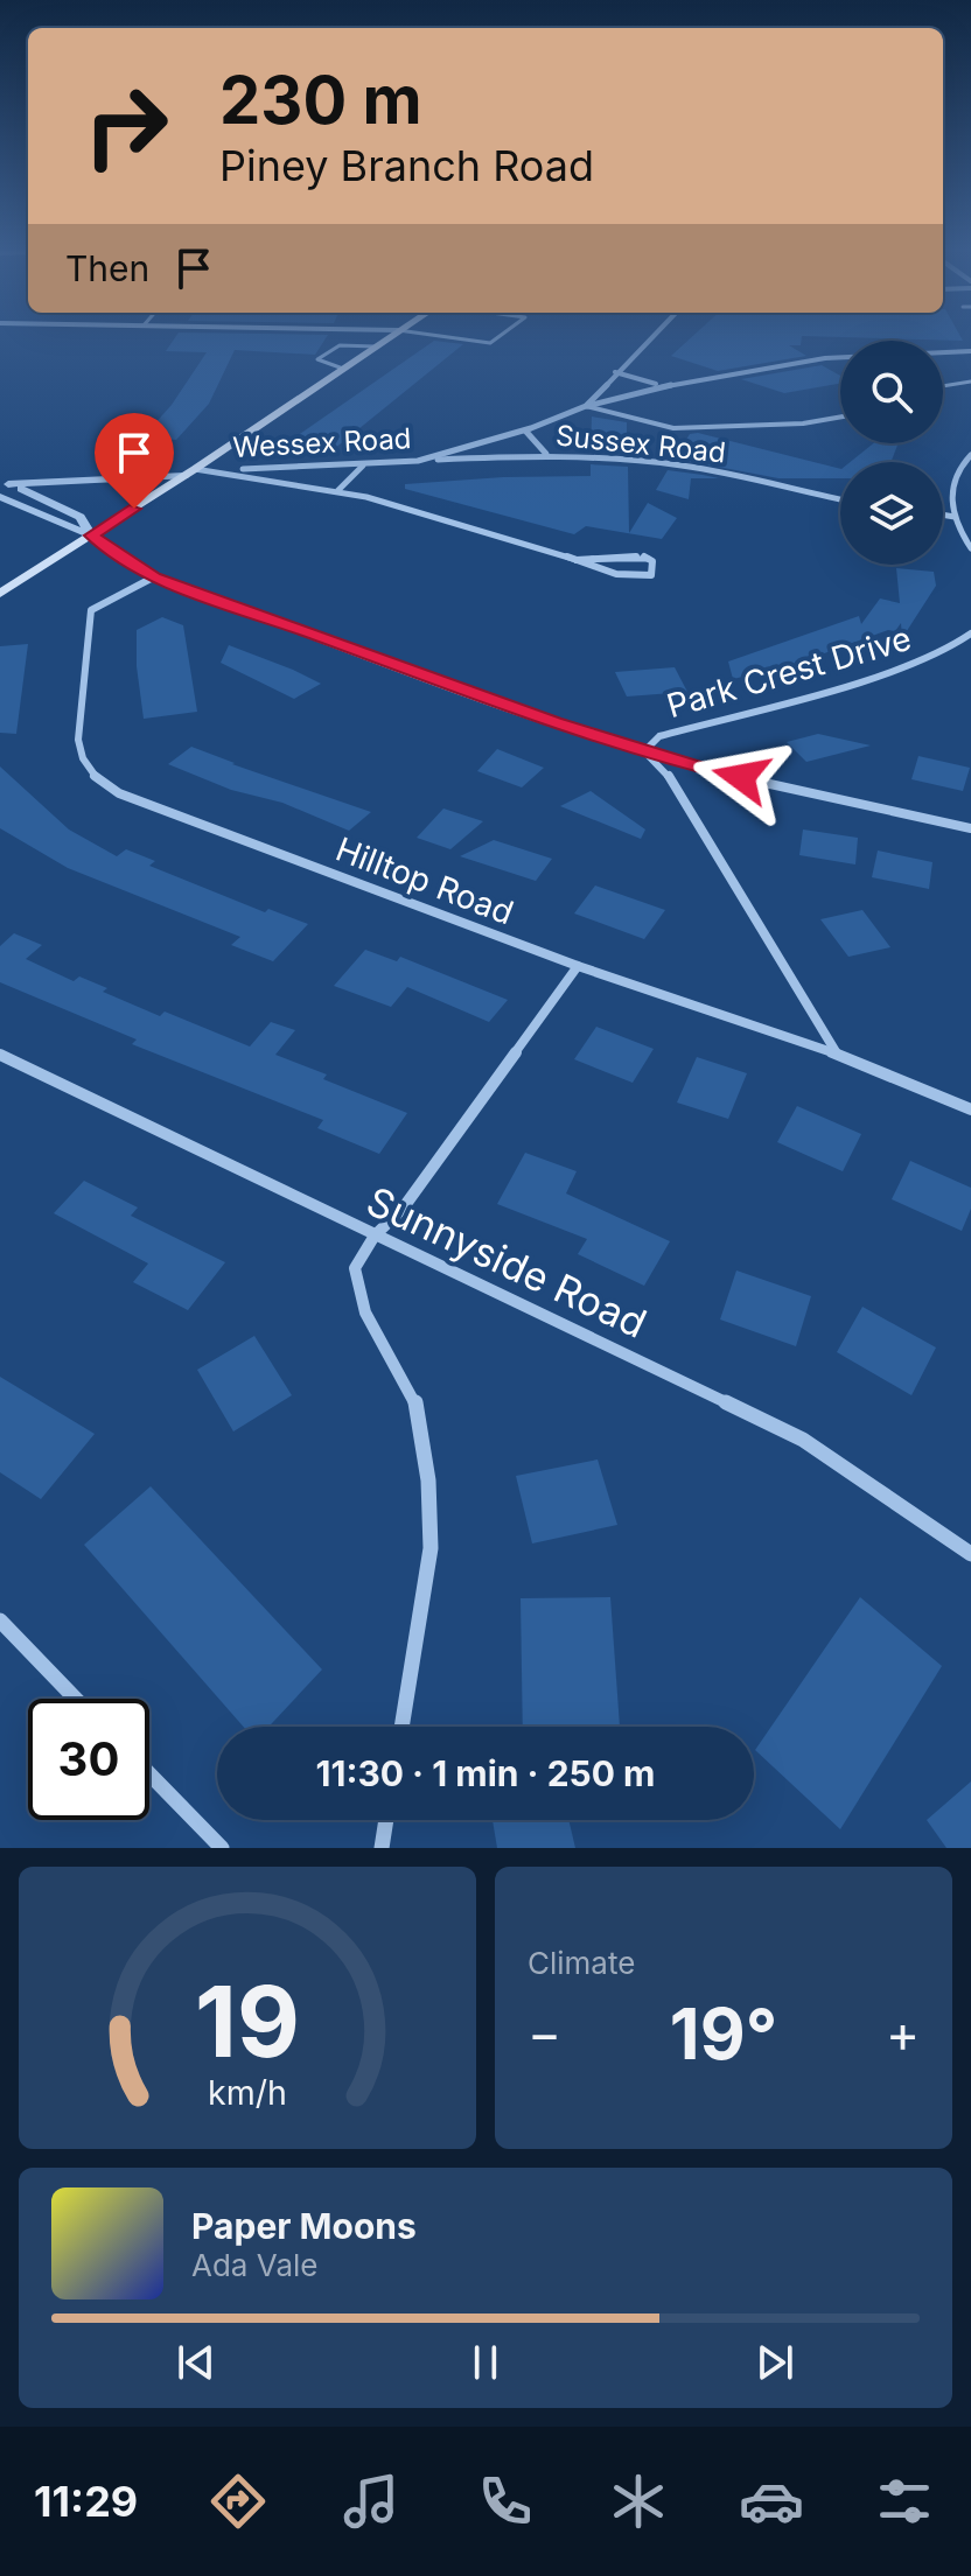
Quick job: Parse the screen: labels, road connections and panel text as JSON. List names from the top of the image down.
{
  "streets": {
    "street": [
      "Wessex Road",
      "Sussex Road",
      "Park Crest Drive",
      "Hilltop Road",
      "Sunnyside Road"
    ]
  },
  "crossings": [
    ["Wessex Road", "Sussex Road"],
    ["Park Crest Drive", "Hilltop Road"]
  ],
  "page": {
    "turn": ["230 m", "Piney Branch Road"],
    "then": "Then",
    "limit": "30",
    "trip": "11:30 · 1 min · 250 m",
    "tile": "Climate",
    "heat": ["−", "19°", "+"],
    "song": ["Paper Moons", "Ada Vale"],
    "tabs": "11:29",
    "gauge": ["19", "km/h"]
  }
}
